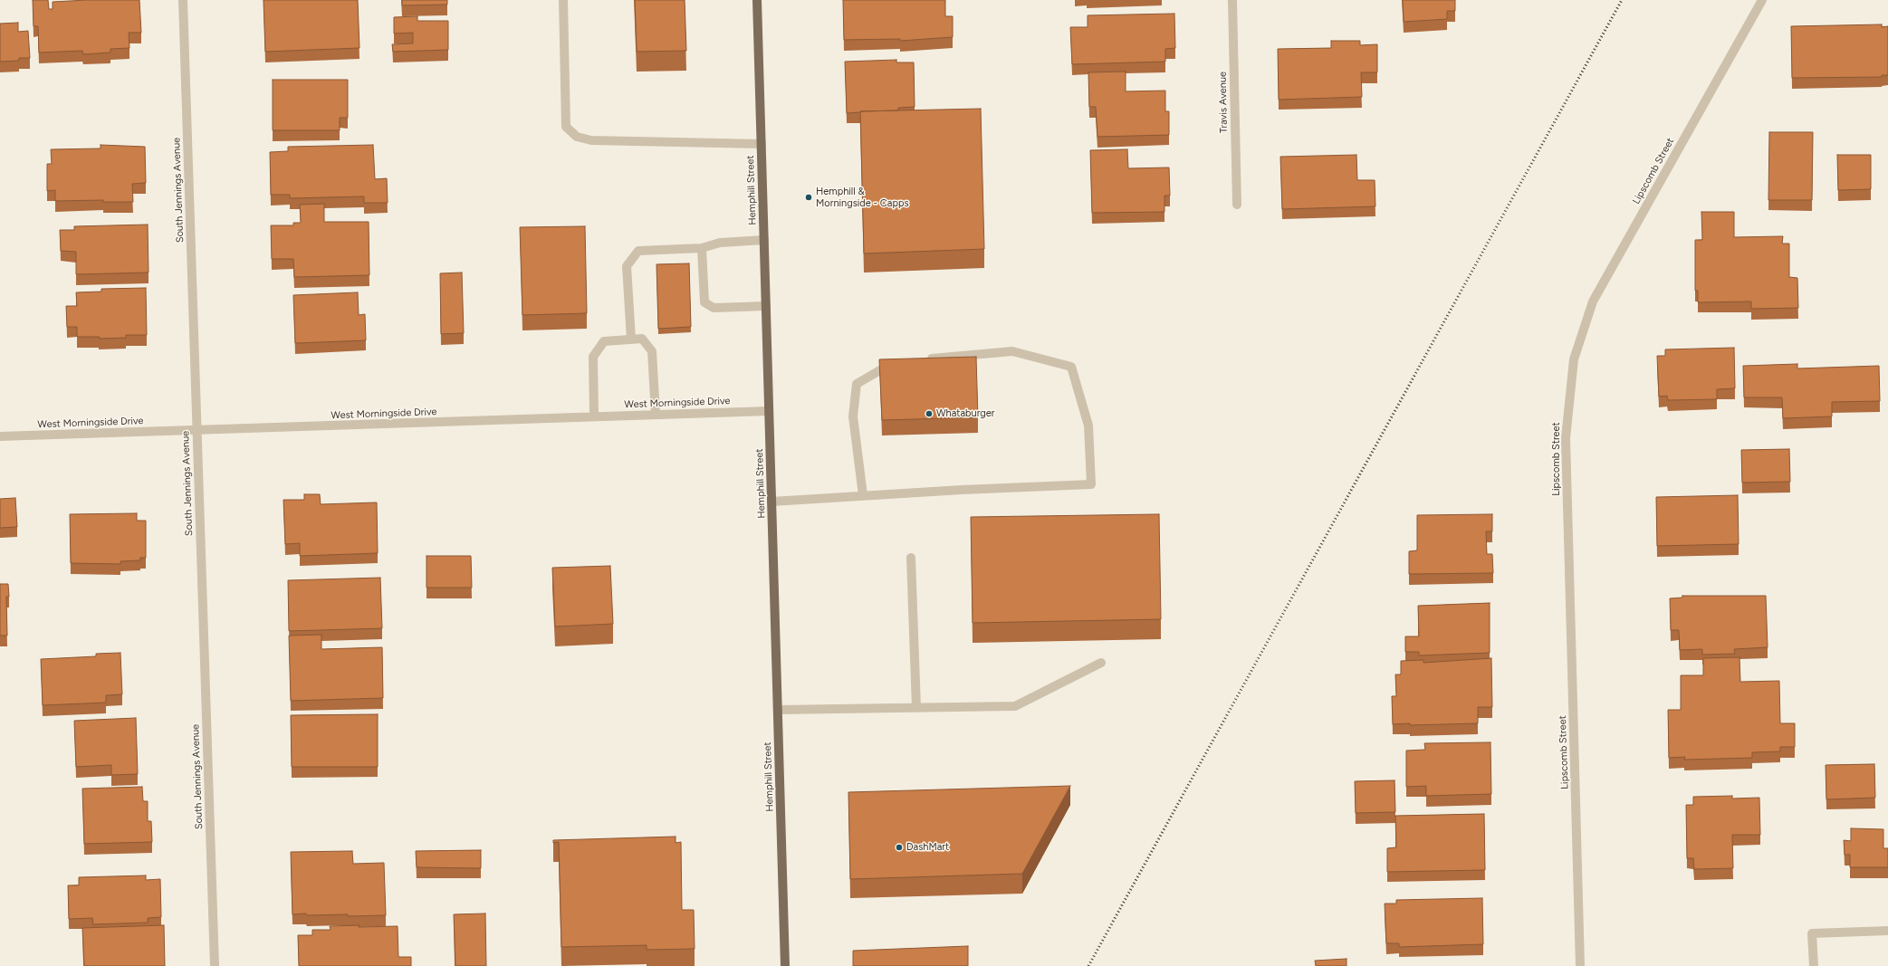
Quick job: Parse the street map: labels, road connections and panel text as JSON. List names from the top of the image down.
{
  "streets": {
    "main road": ["Hemphill Street"],
    "street": [
      "Travis Avenue",
      "Lipscomb Street",
      "South Jennings Avenue",
      "West Morningside Drive"
    ]
  },
  "crossings": [
    ["South Jennings Avenue", "West Morningside Drive"],
    ["Hemphill Street", "West Morningside Drive"]
  ],
  "places": ["Hemphill & Morningside - Capps", "Whataburger", "DashMart"]
}
